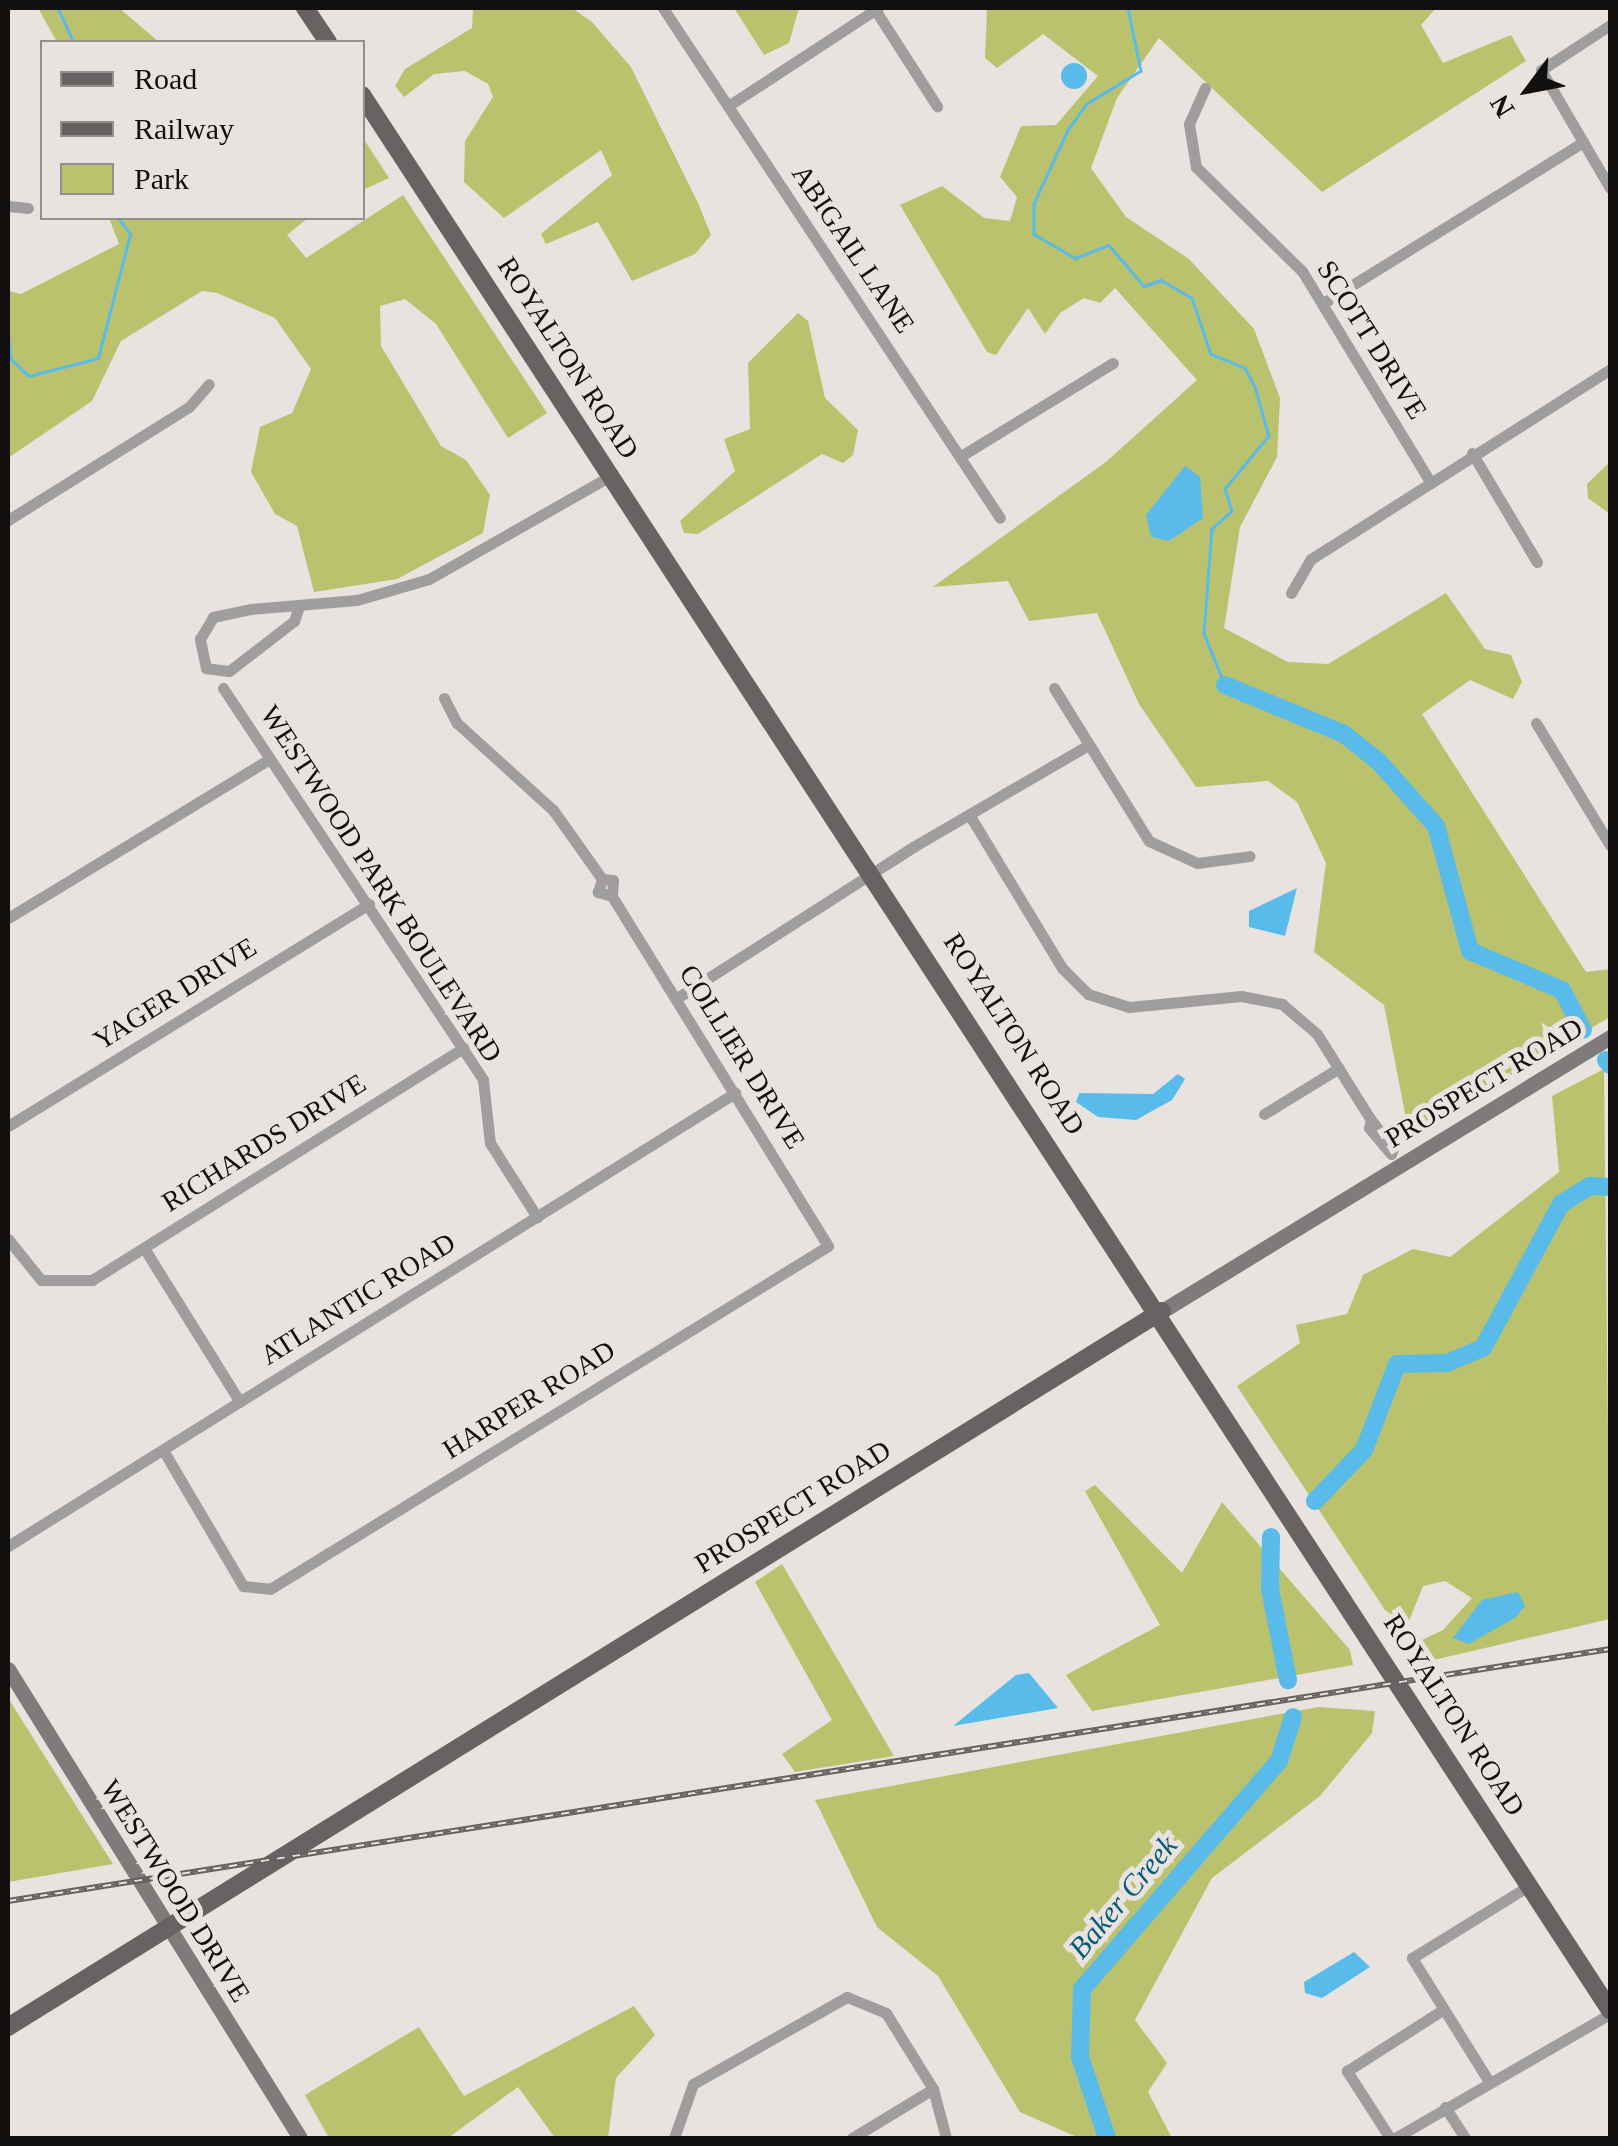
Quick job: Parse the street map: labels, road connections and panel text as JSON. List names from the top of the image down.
{
  "streets": {
    "main road": ["ROYALTON ROAD", "PROSPECT ROAD"],
    "street": [
      "ABIGAIL LANE",
      "SCOTT DRIVE",
      "WESTWOOD PARK BOULEVARD",
      "YAGER DRIVE",
      "COLLIER DRIVE",
      "RICHARDS DRIVE",
      "ATLANTIC ROAD",
      "HARPER ROAD",
      "WESTWOOD DRIVE"
    ]
  },
  "crossings": [
    ["ROYALTON ROAD", "PROSPECT ROAD"],
    ["WESTWOOD PARK BOULEVARD", "YAGER DRIVE"],
    ["WESTWOOD PARK BOULEVARD", "RICHARDS DRIVE"],
    ["WESTWOOD PARK BOULEVARD", "ATLANTIC ROAD"],
    ["COLLIER DRIVE", "ATLANTIC ROAD"],
    ["COLLIER DRIVE", "HARPER ROAD"],
    ["PROSPECT ROAD", "WESTWOOD DRIVE"],
    ["ATLANTIC ROAD", "HARPER ROAD"]
  ],
  "water": ["Baker Creek"],
  "legend": ["Road", "Railway", "Park"],
  "north": "bottom left"
}
